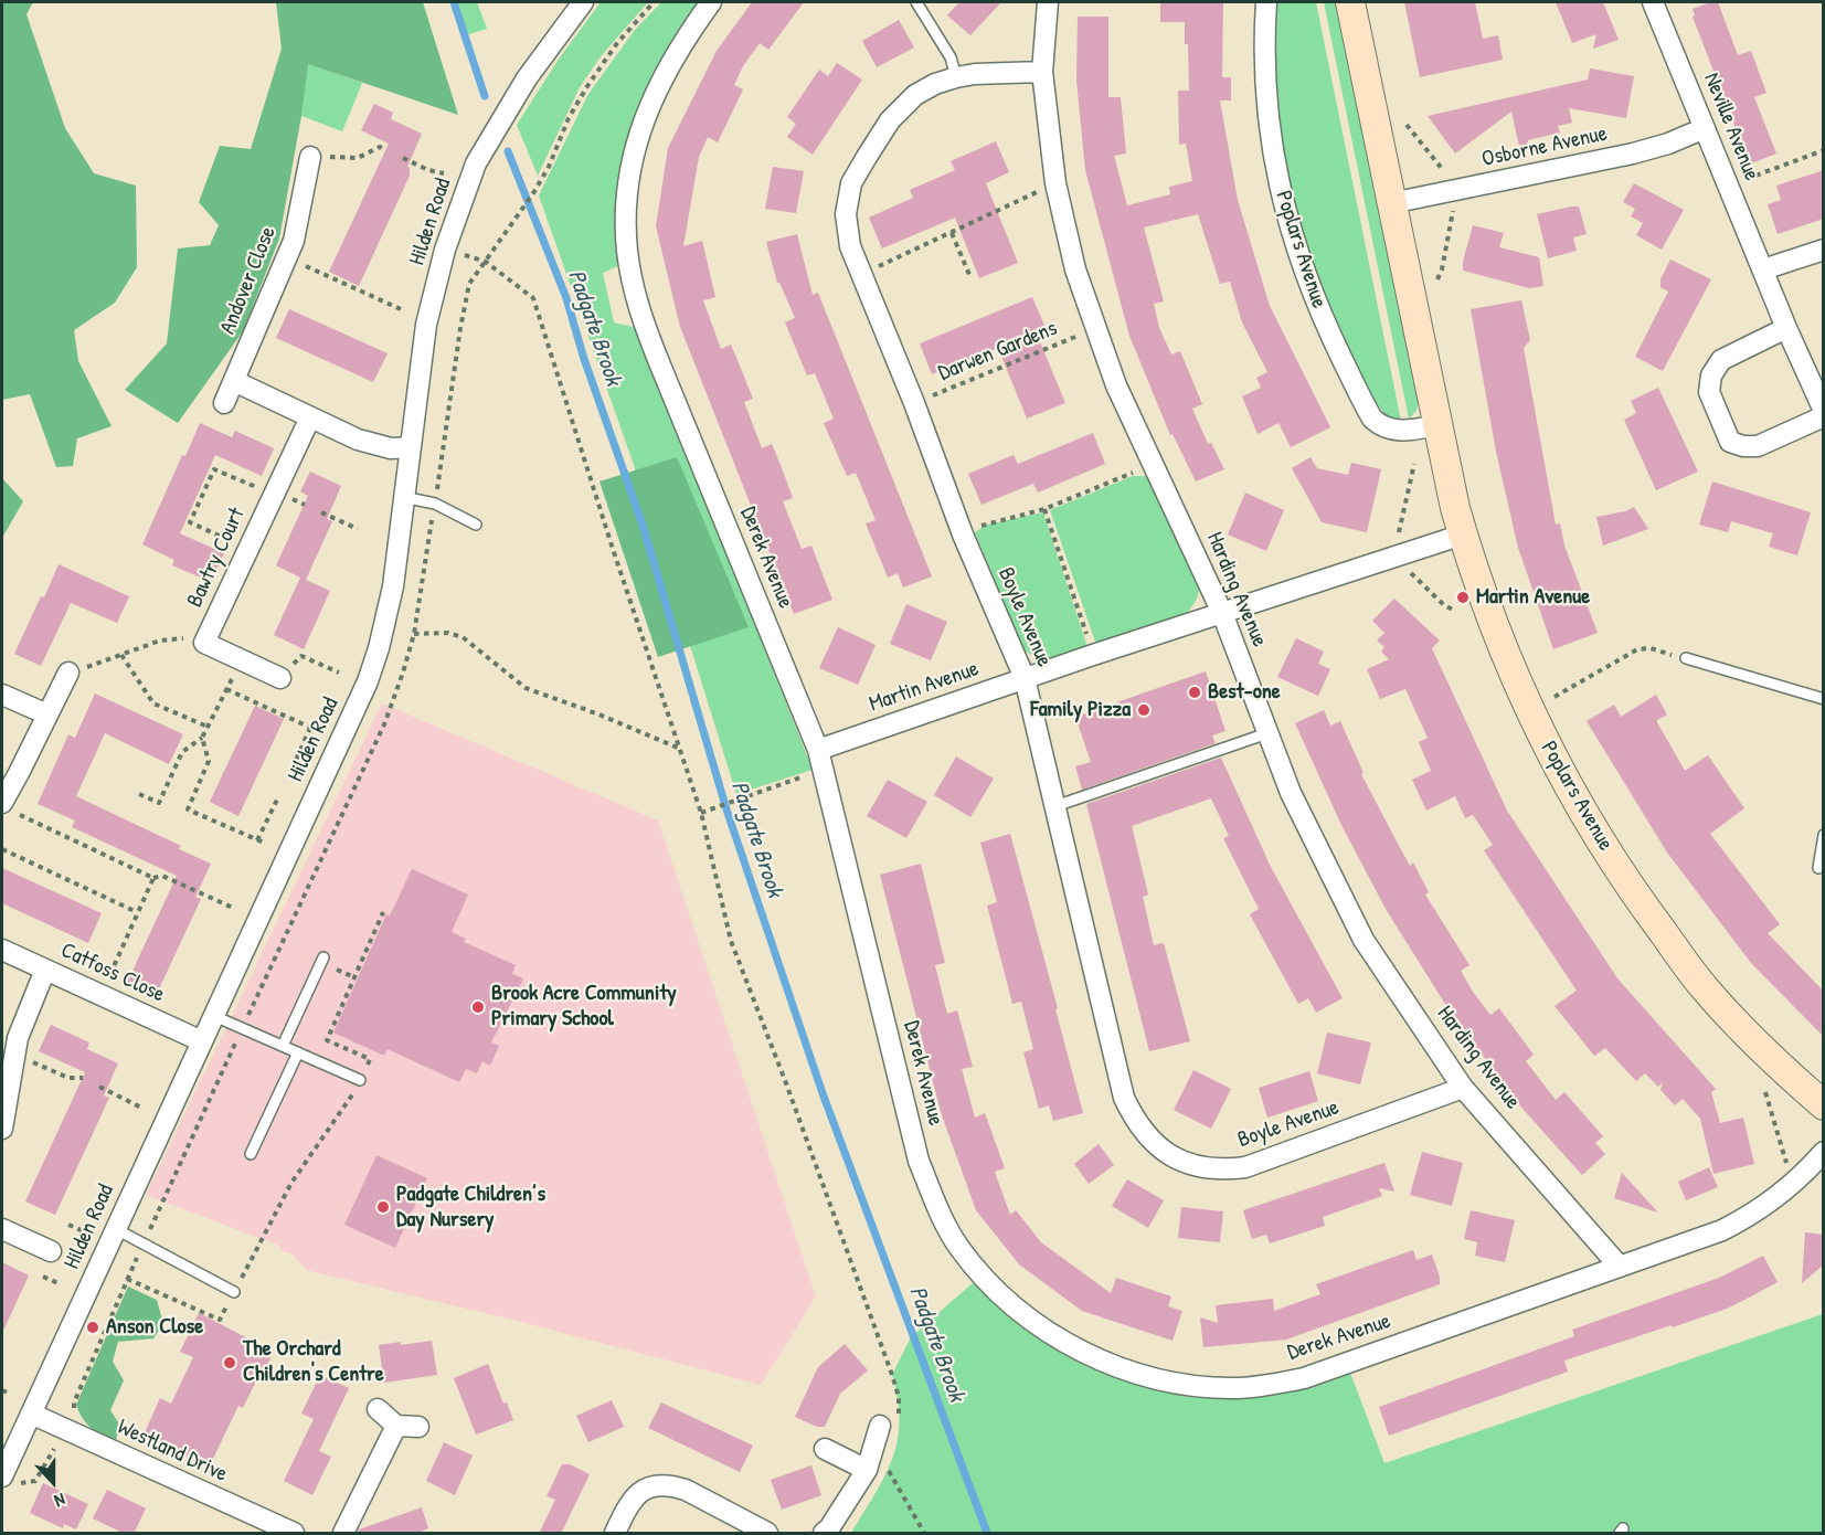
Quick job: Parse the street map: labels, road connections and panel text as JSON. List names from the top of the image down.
{
  "streets": {
    "street": [
      "Neville Avenue",
      "Osborne Avenue",
      "Hilden Road",
      "Poplars Avenue",
      "Andover Close",
      "Bawtry Court",
      "Derek Avenue",
      "Harding Avenue",
      "Boyle Avenue",
      "Martin Avenue",
      "Catfoss Close",
      "Westland Drive"
    ],
    "path": ["Darwen Gardens"]
  },
  "crossings": [
    ["Neville Avenue", "Osborne Avenue"],
    ["Osborne Avenue", "Poplars Avenue"],
    ["Hilden Road", "Catfoss Close"],
    ["Hilden Road", "Westland Drive"],
    ["Poplars Avenue", "Martin Avenue"],
    ["Darwen Gardens", "Harding Avenue"],
    ["Darwen Gardens", "Boyle Avenue"],
    ["Derek Avenue", "Harding Avenue"],
    ["Derek Avenue", "Martin Avenue"],
    ["Harding Avenue", "Boyle Avenue"],
    ["Harding Avenue", "Martin Avenue"],
    ["Boyle Avenue", "Martin Avenue"]
  ],
  "water": ["Padgate Brook"],
  "places": [
    "Martin Avenue",
    "Best-one",
    "Family Pizza",
    "Brook Acre Community Primary School",
    "Padgate Children’s Day Nursery",
    "Anson Close",
    "The Orchard Children's Centre"
  ],
  "north": "bottom"
}
